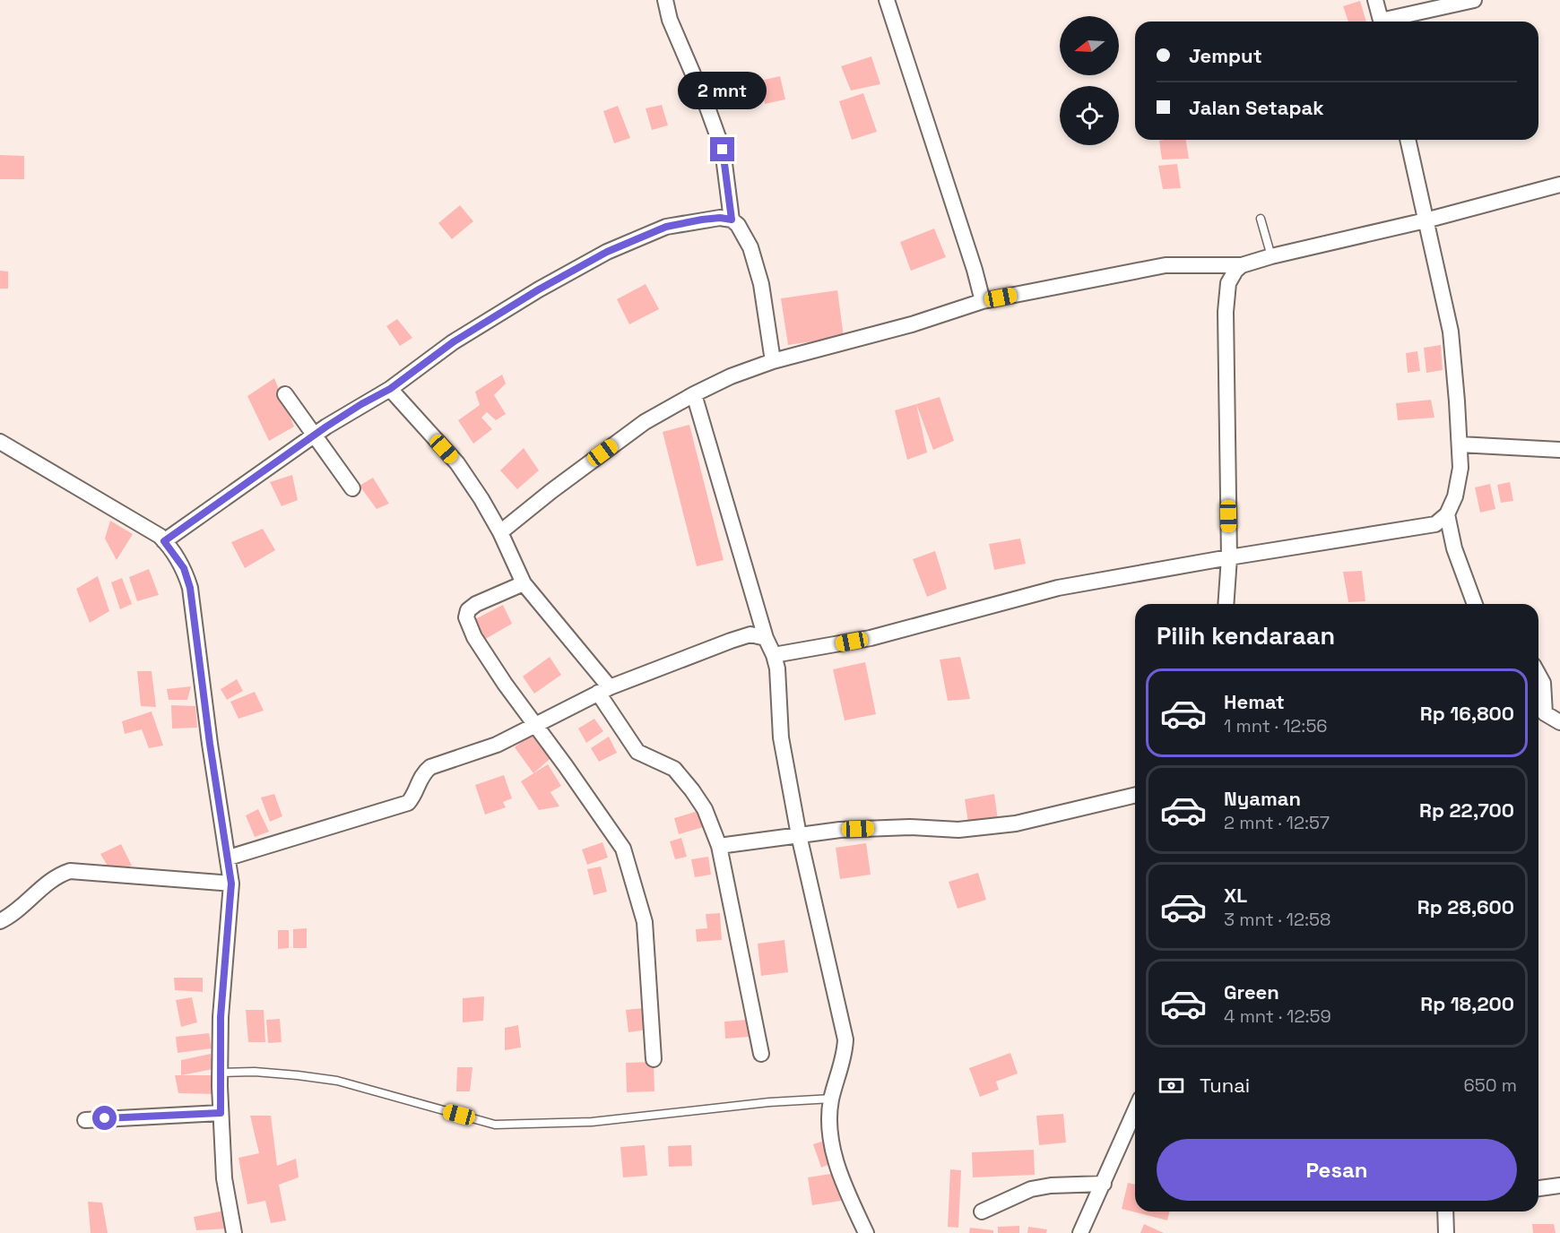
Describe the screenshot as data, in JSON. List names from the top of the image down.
{
  "north": "left",
  "page": {
    "banner": ["Jemput", "Jalan Setapak"],
    "bubble": "2 mnt",
    "heading": "Pilih kendaraan",
    "list": [
      {
        "name": "Hemat",
        "note": "1 mnt · 12:56",
        "value": "Rp 16,800"
      },
      {
        "name": "Nyaman",
        "note": "2 mnt · 12:57",
        "value": "Rp 22,700"
      },
      {
        "name": "XL",
        "note": "3 mnt · 12:58",
        "value": "Rp 28,600"
      },
      {
        "name": "Green",
        "note": "4 mnt · 12:59",
        "value": "Rp 18,200"
      }
    ],
    "pay": ["Tunai", "650 m"],
    "buttons": "Pesan"
  }
}
